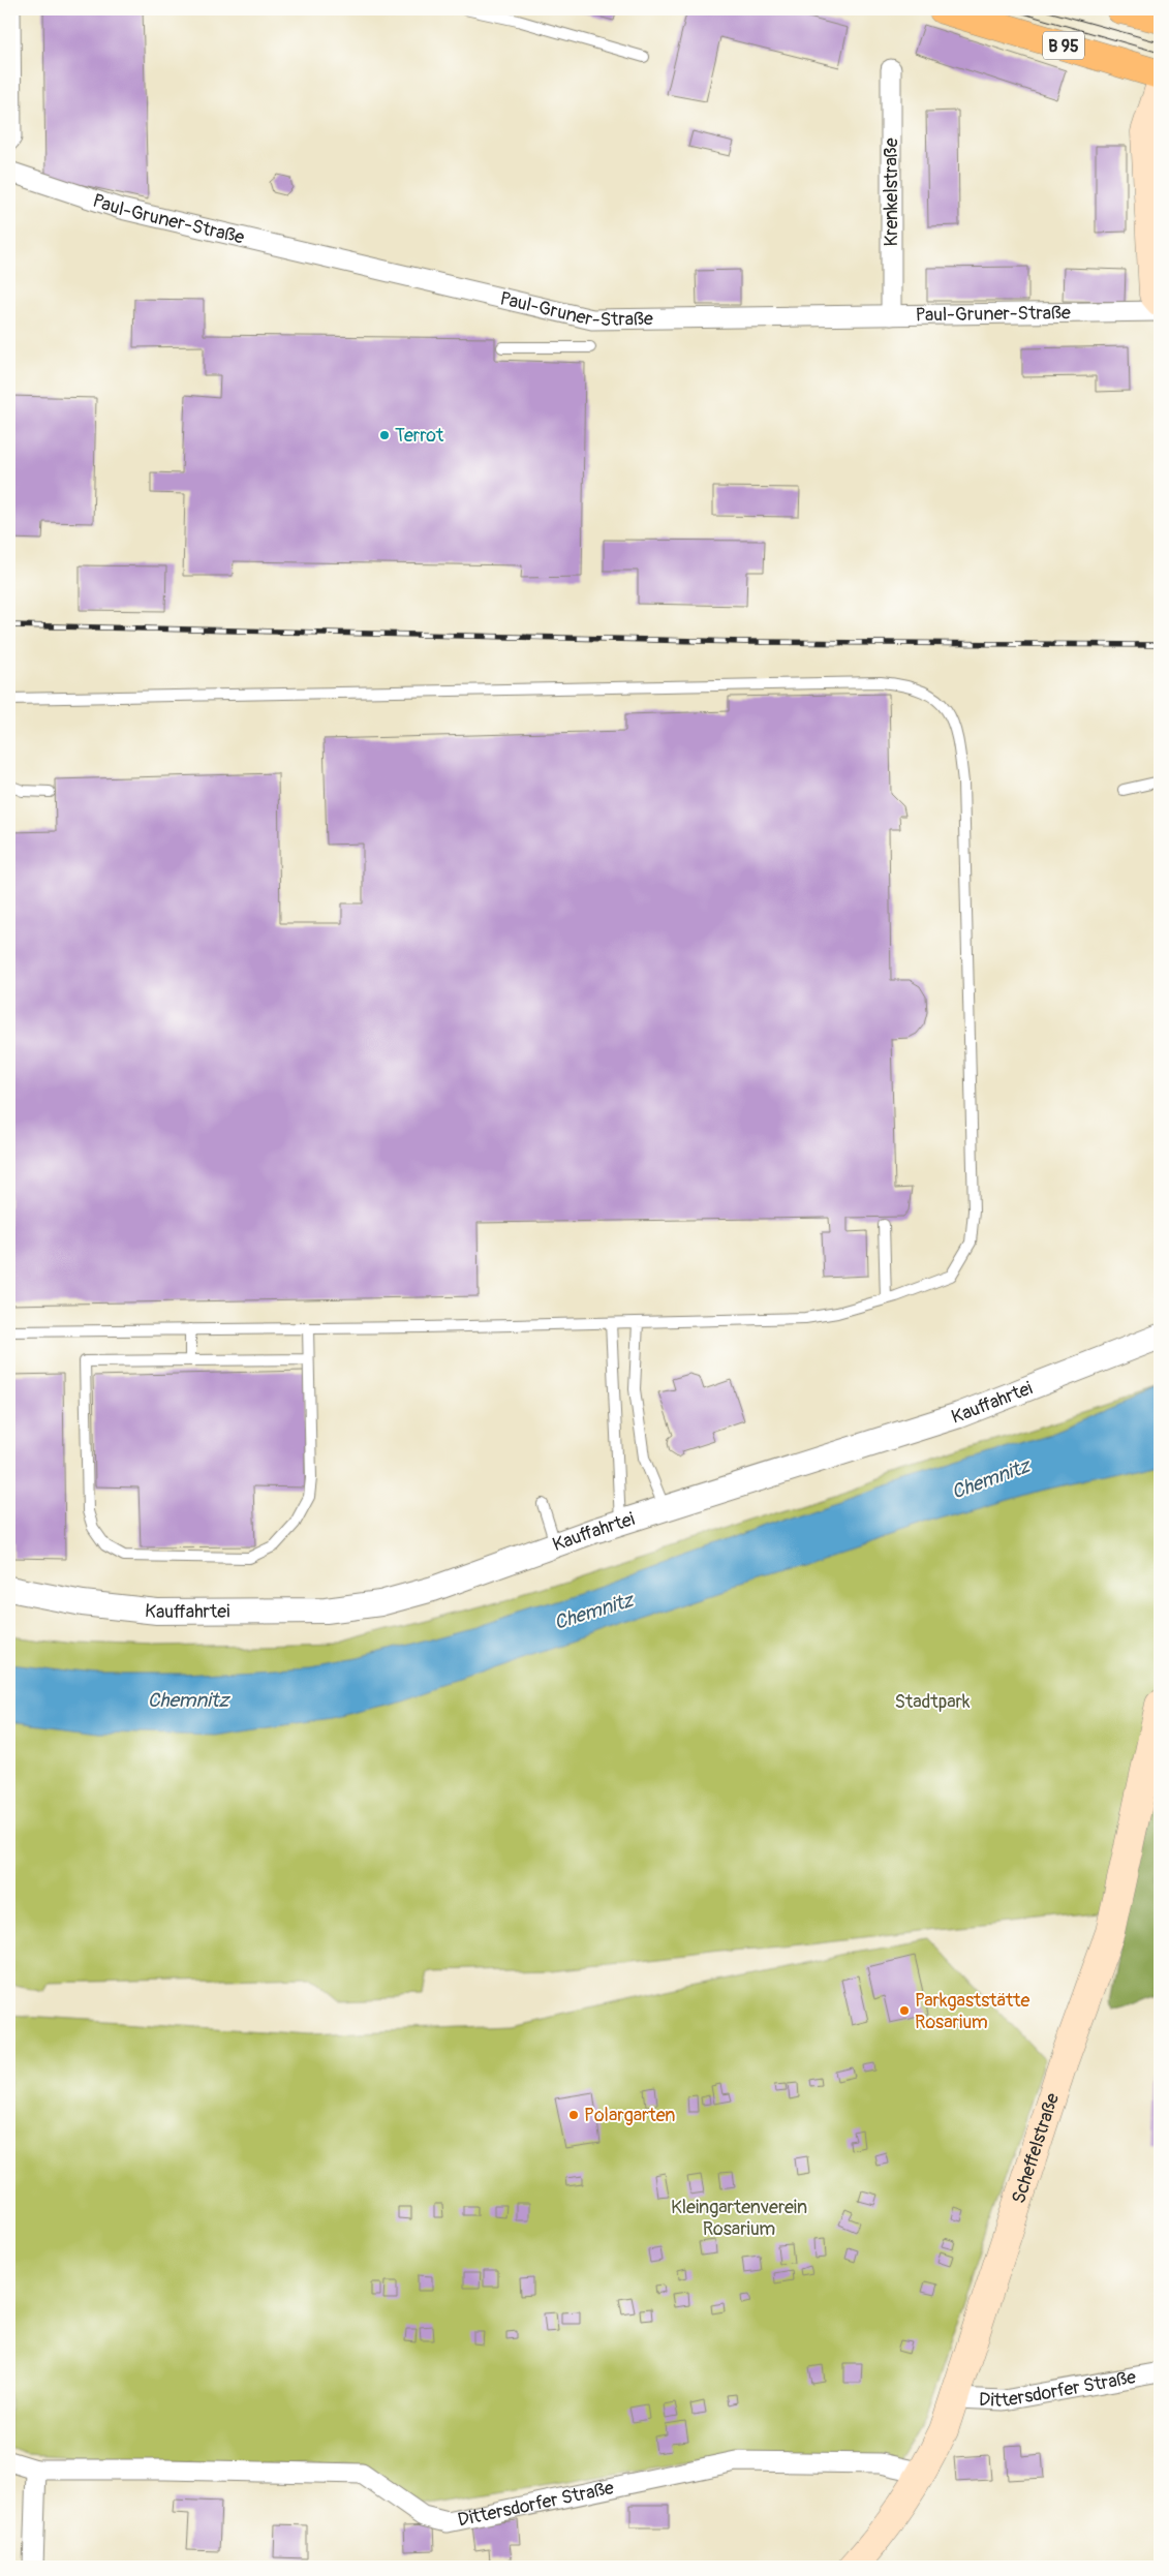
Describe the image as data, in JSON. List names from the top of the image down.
{
  "streets": {
    "main road": ["B 95", "Scheffelstraße"],
    "street": [
      "Krenkelstraße",
      "Paul-Gruner-Straße",
      "Kauffahrtei",
      "Dittersdorfer Straße"
    ]
  },
  "crossings": [
    ["Krenkelstraße", "Paul-Gruner-Straße"],
    ["Scheffelstraße", "Dittersdorfer Straße"]
  ],
  "water": ["Chemnitz"],
  "parks": ["Stadtpark", "Kleingartenverein Rosarium"],
  "places": ["Terrot", "Parkgaststätte Rosarium", "Polargarten"]
}
